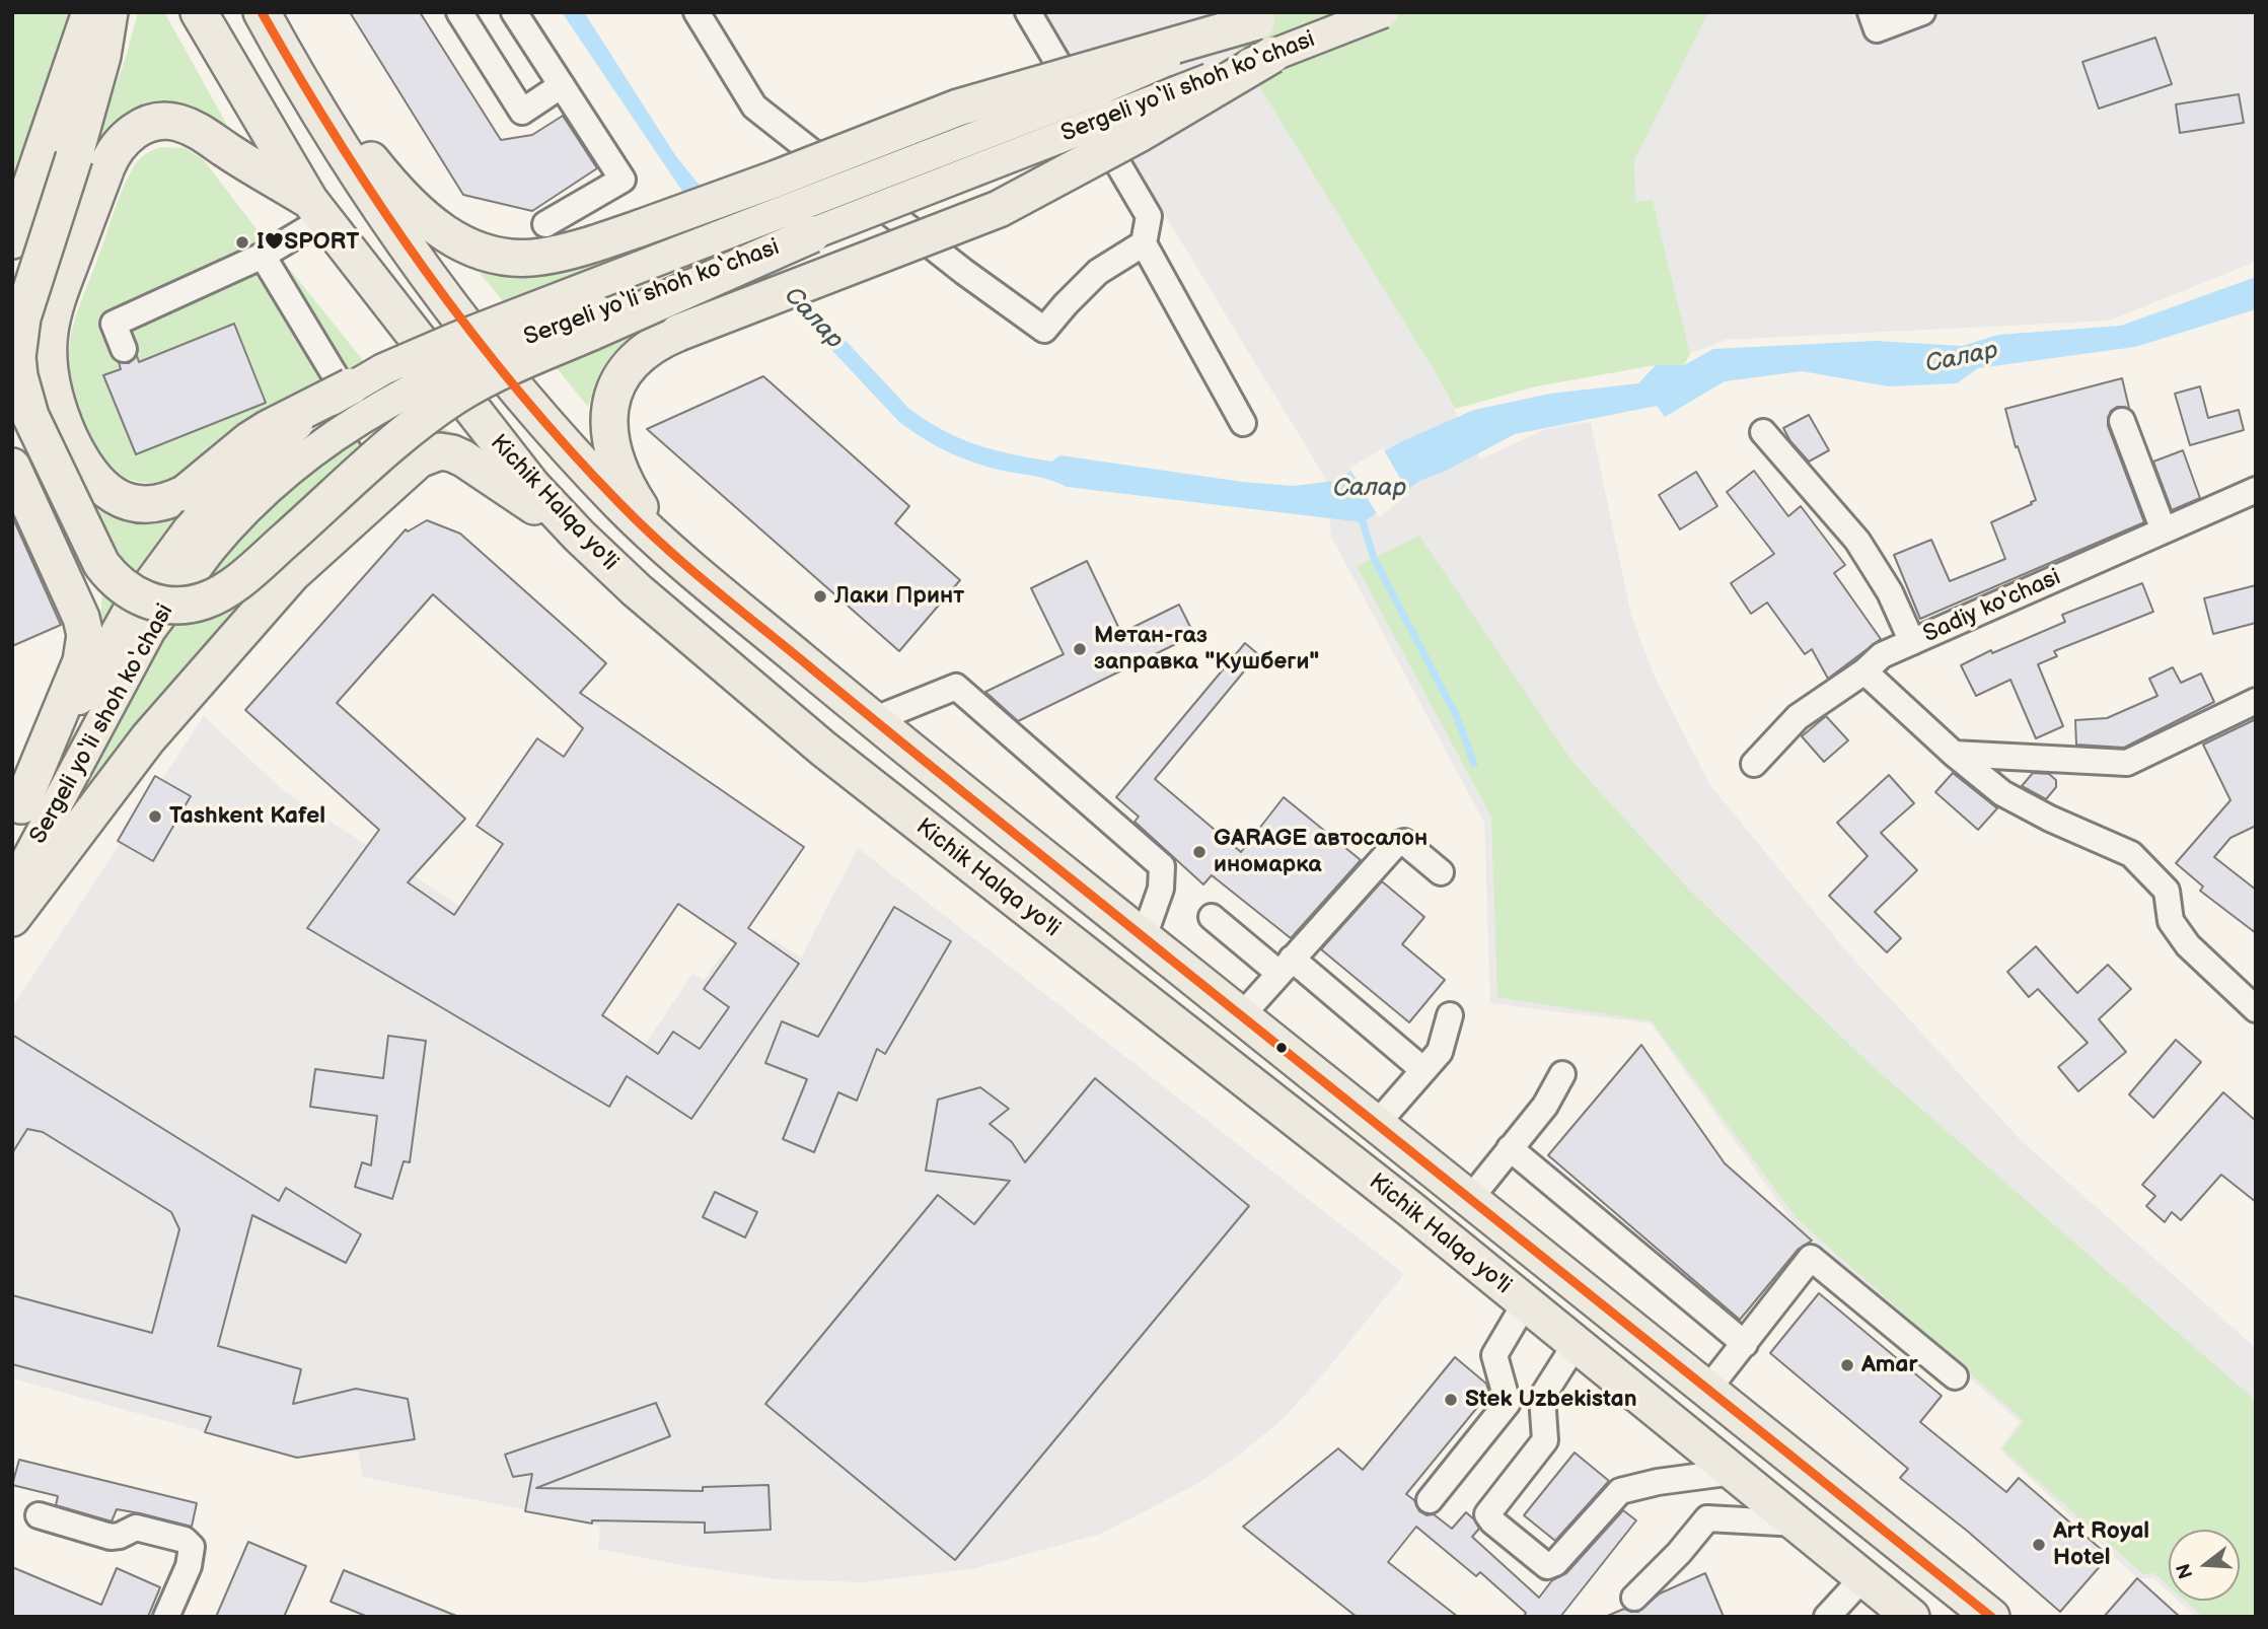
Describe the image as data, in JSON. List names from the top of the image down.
{
  "streets": {
    "highway": ["Kichik Halqa yo'li"],
    "main road": ["Sergeli yo‘li shoh ko‘chasi"],
    "street": ["Sadiy ko'chasi"]
  },
  "water": ["Салар"],
  "places": [
    "I♥SPORT",
    "Лаки Принт",
    "Метан-газ заправка \"Кушбеги\"",
    "Tashkent Kafel",
    "GARAGE автосалон иномарка",
    "Amar",
    "Stek Uzbekistan",
    "Art Royal Hotel"
  ],
  "north": "left"
}
